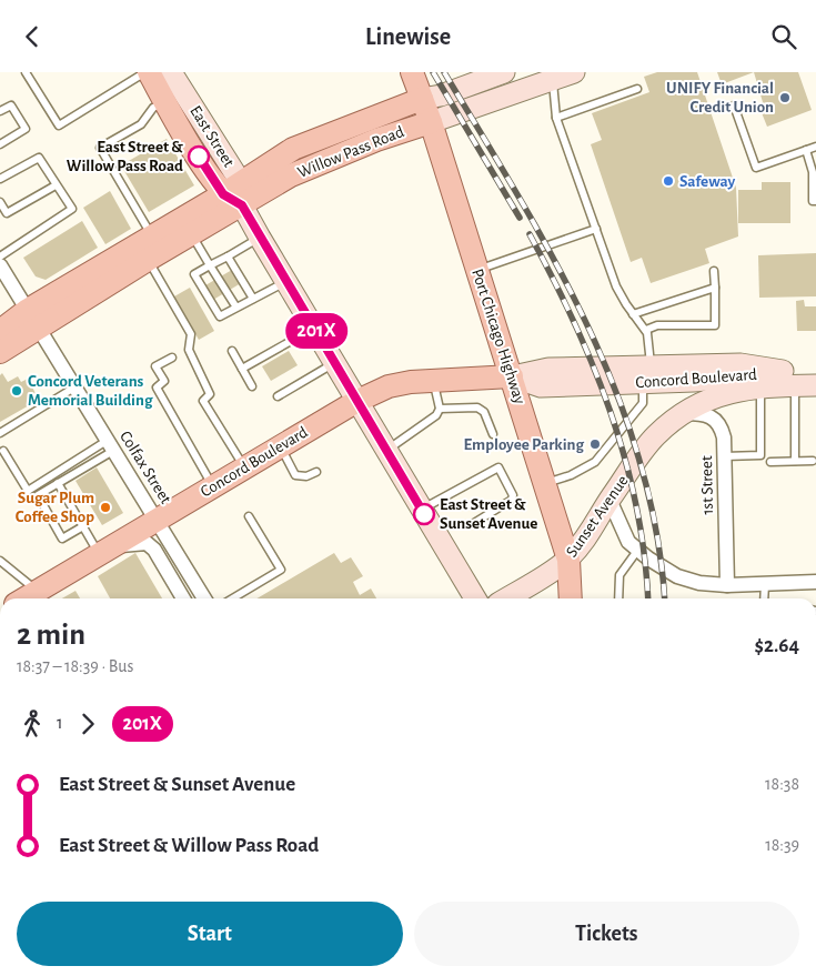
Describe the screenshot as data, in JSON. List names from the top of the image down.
{
  "streets": {
    "main road": [
      "East Street",
      "Willow Pass Road",
      "Port Chicago Highway",
      "Concord Boulevard",
      "Sunset Avenue"
    ],
    "street": ["Colfax Street", "1st Street"]
  },
  "crossings": [
    ["East Street", "Willow Pass Road"],
    ["East Street", "Concord Boulevard"],
    ["Willow Pass Road", "Port Chicago Highway"],
    ["Willow Pass Road", "Colfax Street"],
    ["Port Chicago Highway", "Concord Boulevard"],
    ["Port Chicago Highway", "Sunset Avenue"],
    ["Concord Boulevard", "Colfax Street"],
    ["Concord Boulevard", "1st Street"],
    ["Concord Boulevard", "Sunset Avenue"],
    ["1st Street", "Sunset Avenue"]
  ],
  "places": [
    "UNIFY Financial Credit Union",
    "East Street & Willow Pass Road",
    "Safeway",
    "Concord Veterans Memorial Building",
    "Employee Parking",
    "Sugar Plum Coffee Shop",
    "East Street & Sunset Avenue"
  ],
  "lines": ["bus line 201X"],
  "page": {
    "header": "Linewise",
    "on_map": "201X",
    "heading": ["2 min", "18:37 – 18:39 · Bus", "$2.64"],
    "legs": ["1", "201X"],
    "list": [
      {
        "name": "East Street & Sunset Avenue",
        "value": "18:38"
      },
      {
        "name": "East Street & Willow Pass Road",
        "value": "18:39"
      }
    ],
    "buttons": ["Start", "Tickets"]
  }
}
